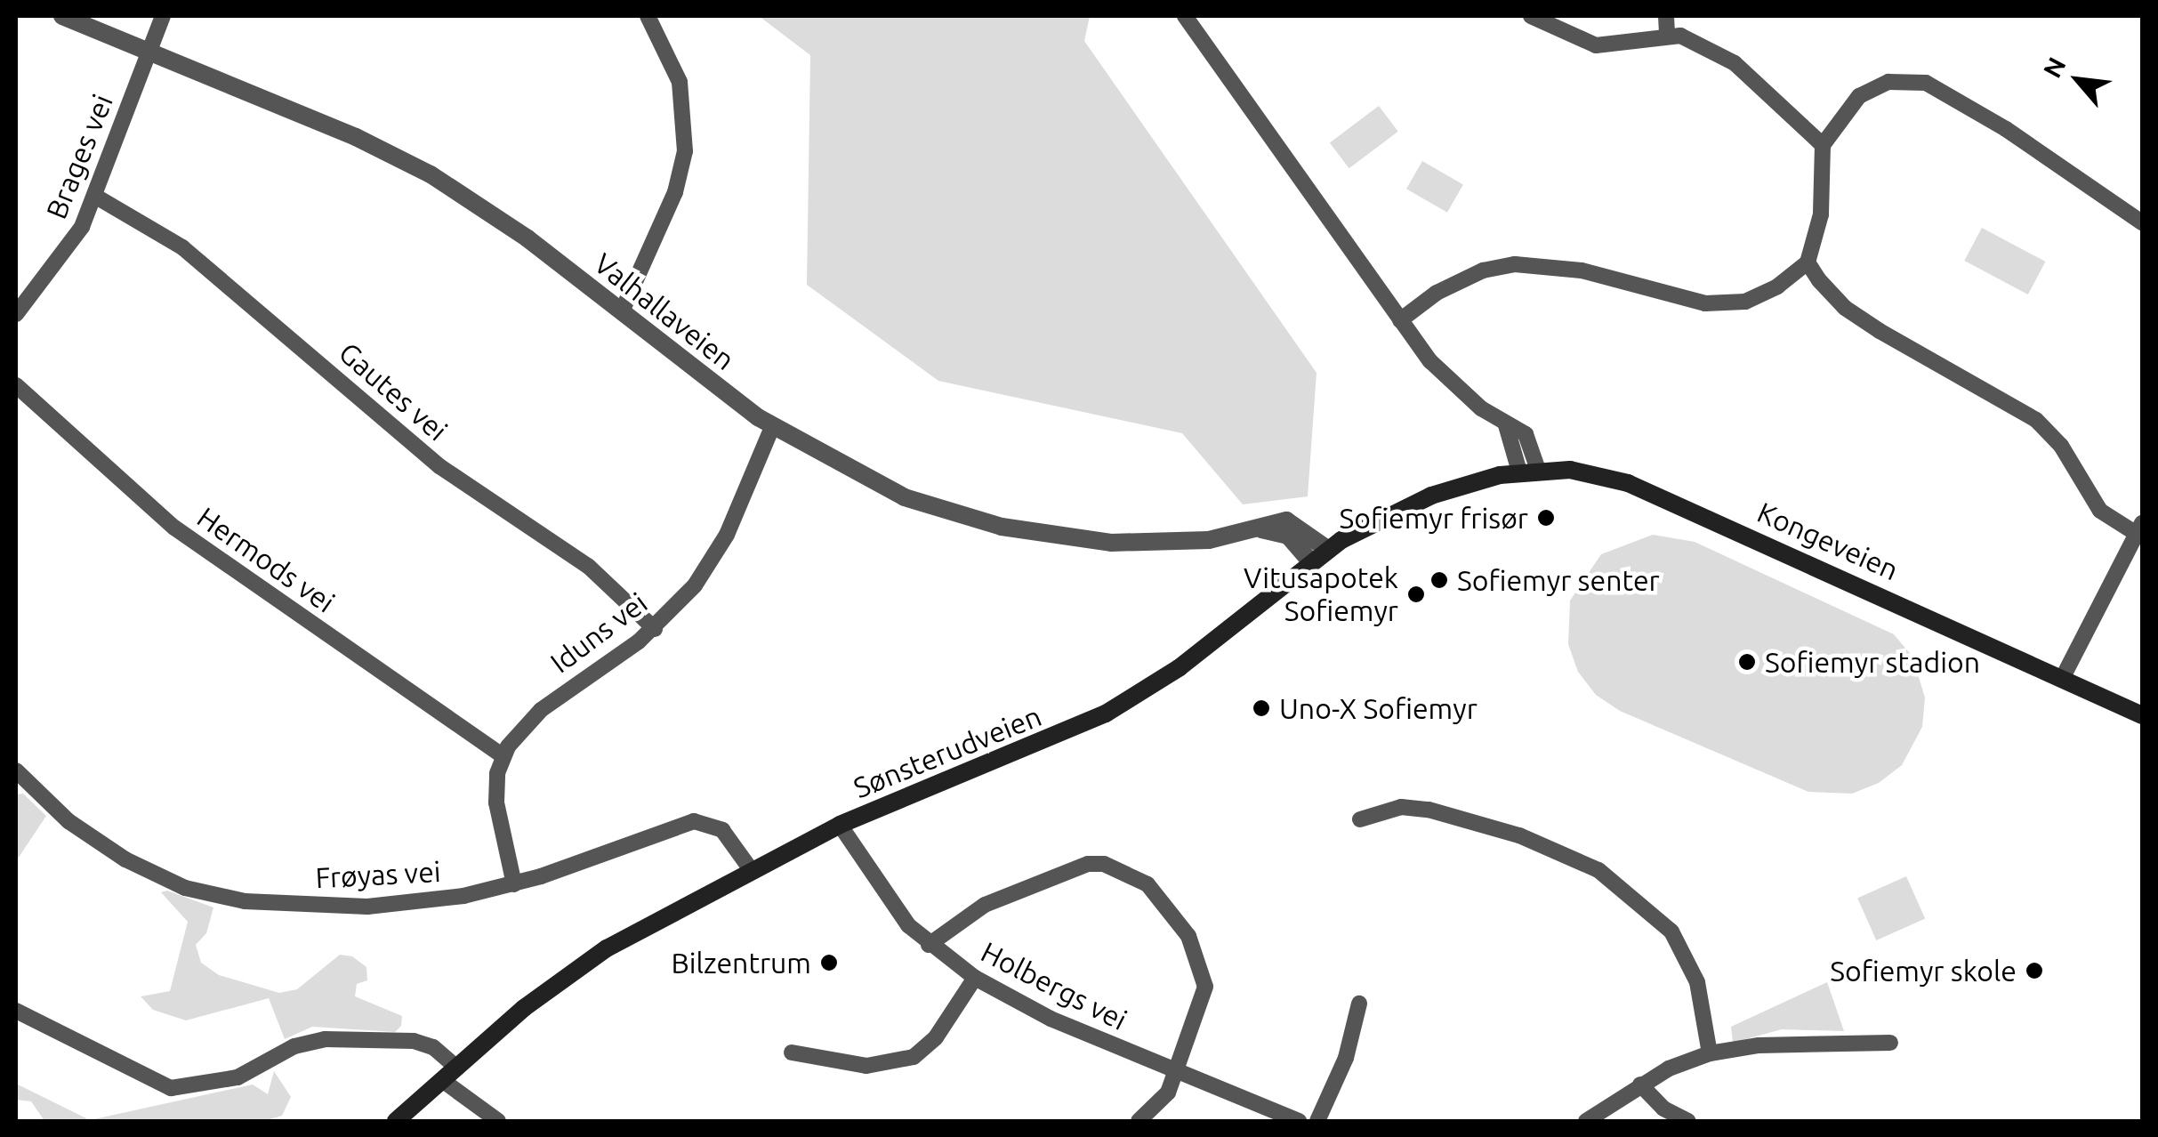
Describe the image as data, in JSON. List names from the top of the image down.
{
  "streets": {
    "main road": ["Kongeveien", "Sønsterudveien"],
    "street": [
      "Brages vei",
      "Valhallaveien",
      "Gautes vei",
      "Hermods vei",
      "Iduns vei",
      "Frøyas vei",
      "Holbergs vei"
    ]
  },
  "crossings": [
    ["Brages vei", "Valhallaveien"],
    ["Brages vei", "Gautes vei"],
    ["Valhallaveien", "Iduns vei"],
    ["Valhallaveien", "Sønsterudveien"],
    ["Gautes vei", "Iduns vei"],
    ["Kongeveien", "Sønsterudveien"],
    ["Hermods vei", "Iduns vei"],
    ["Sønsterudveien", "Frøyas vei"],
    ["Sønsterudveien", "Holbergs vei"]
  ],
  "places": [
    "Sofiemyr frisør",
    "Sofiemyr senter",
    "Vitusapotek Sofiemyr",
    "Sofiemyr stadion",
    "Uno-X Sofiemyr",
    "Bilzentrum",
    "Sofiemyr skole"
  ],
  "north": "top left"
}
